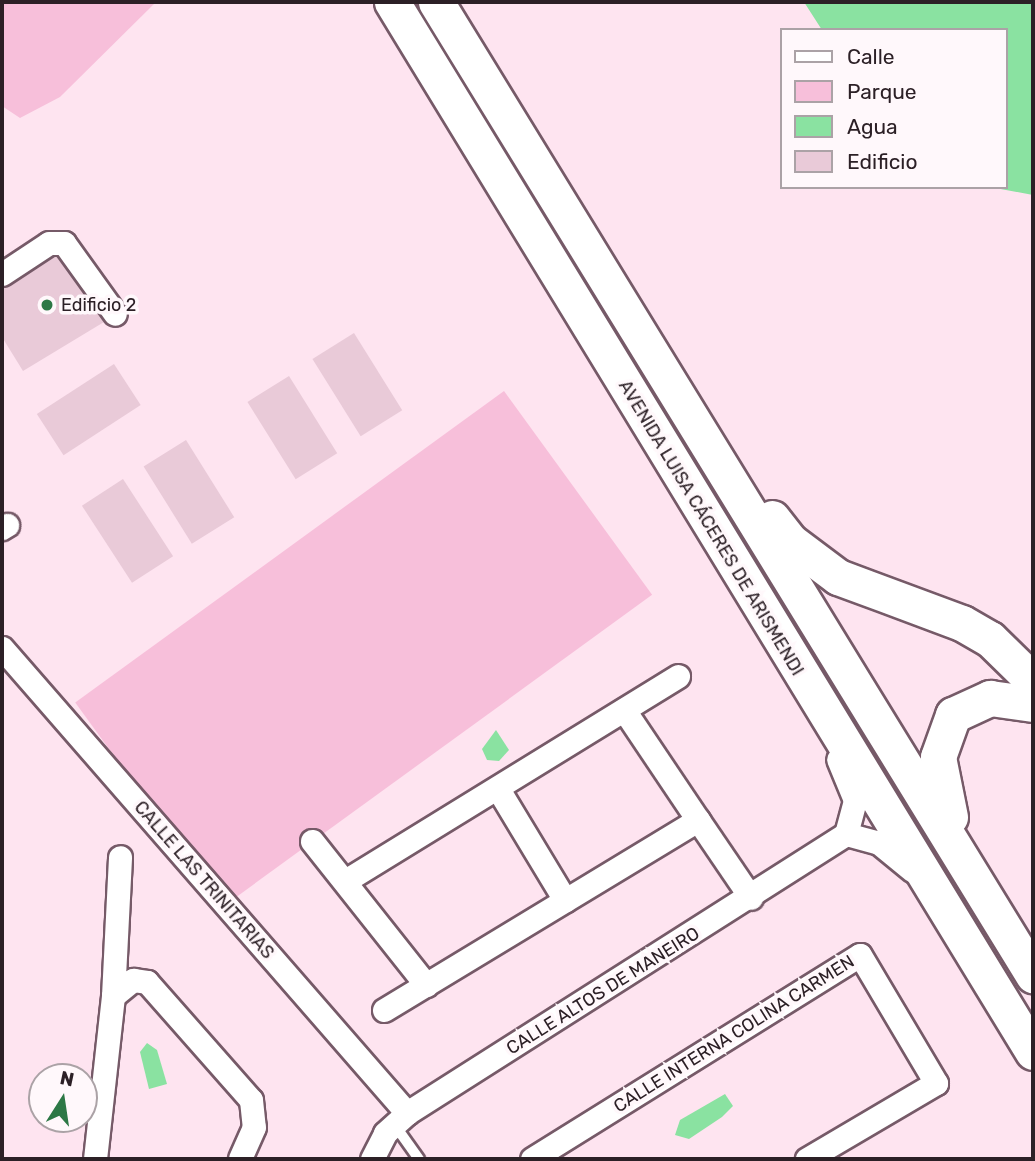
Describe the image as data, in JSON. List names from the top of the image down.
{
  "streets": {
    "main road": ["AVENIDA LUISA CÁCERES DE ARISMENDI"],
    "street": ["CALLE LAS TRINITARIAS", "CALLE ALTOS DE MANEIRO", "CALLE INTERNA COLINA CARMEN"]
  },
  "crossings": [
    ["CALLE LAS TRINITARIAS", "CALLE ALTOS DE MANEIRO"]
  ],
  "places": ["Edificio 2"],
  "legend": [
    "Calle",
    "Parque",
    "Agua",
    "Edificio"
  ],
  "north": "top"
}
